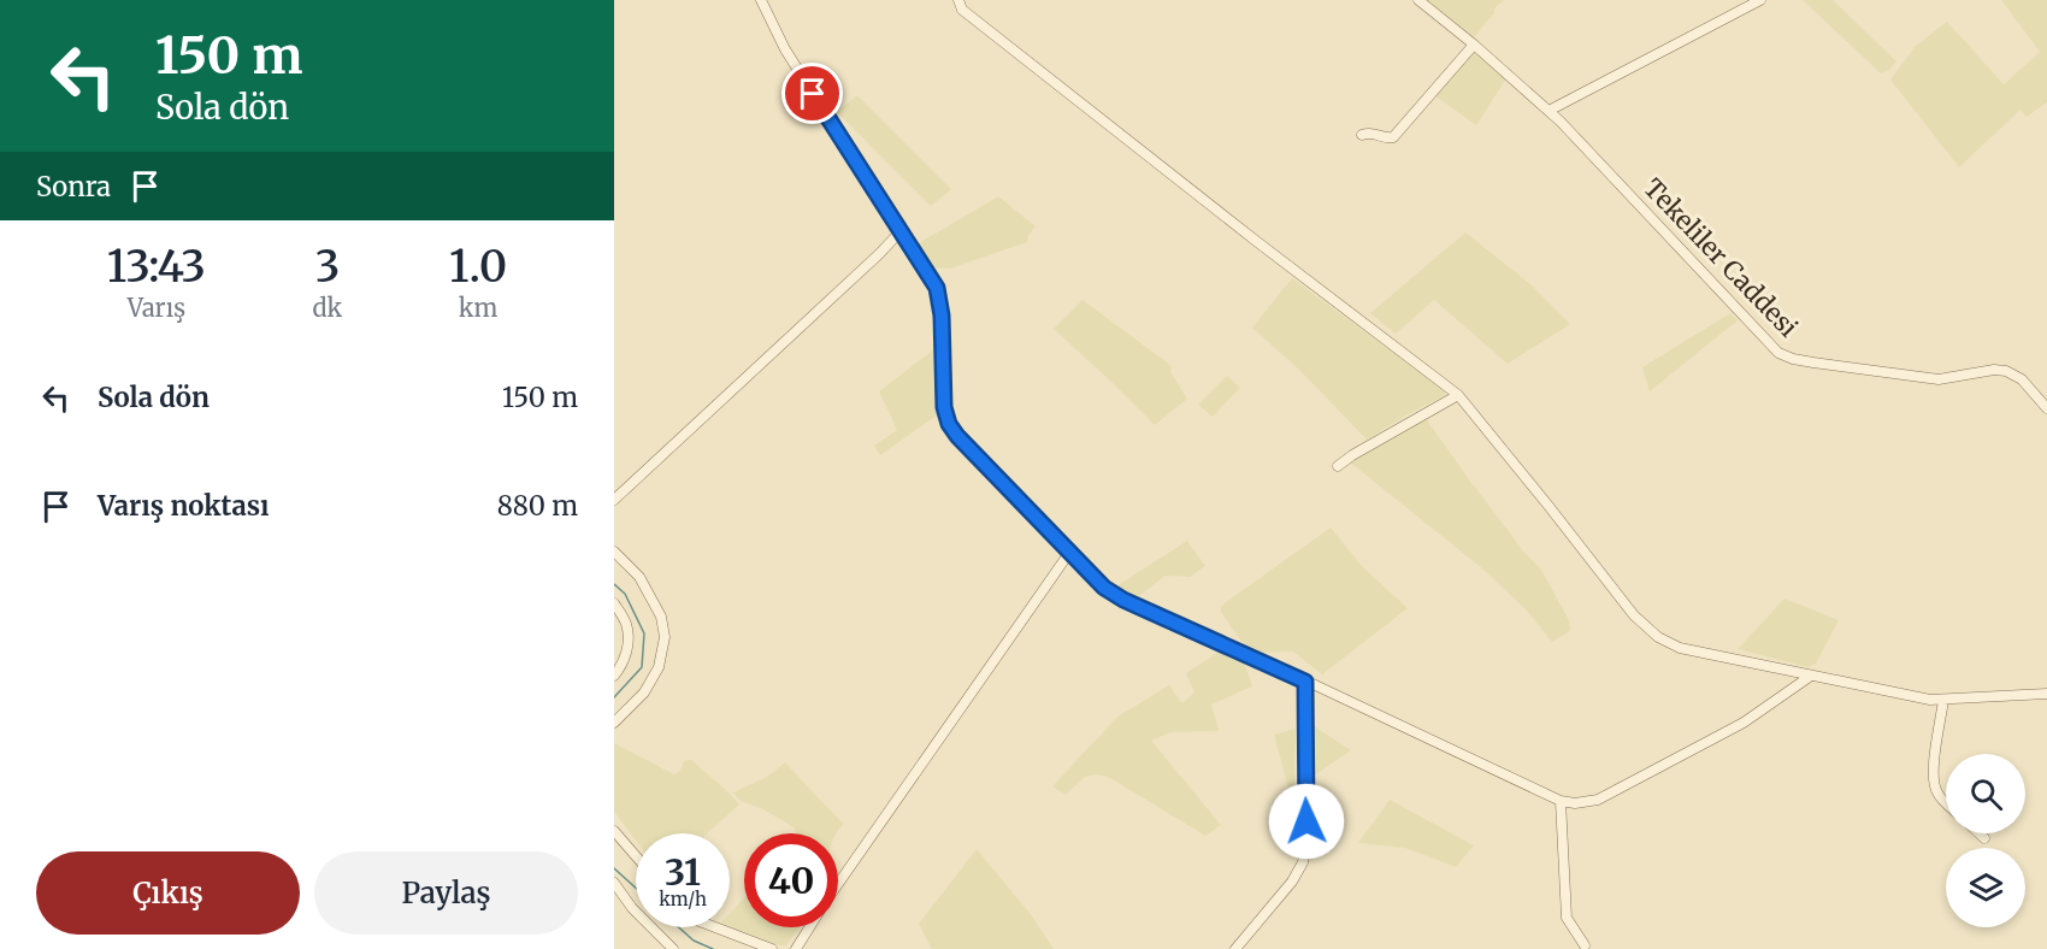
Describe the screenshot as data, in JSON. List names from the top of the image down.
{
  "streets": {
    "street": ["Tekeliler Caddesi"]
  },
  "page": {
    "turn": ["150 m", "Sola dön"],
    "then": "Sonra",
    "eta": [
      "13:43",
      "Varış",
      "3",
      "dk",
      "1.0",
      "km"
    ],
    "list": [
      {
        "name": "Sola dön",
        "value": "150 m"
      },
      {
        "name": "Varış noktası",
        "value": "880 m"
      }
    ],
    "speed": "31 km/h",
    "limit": "40",
    "buttons": ["Çıkış", "Paylaş"]
  }
}
